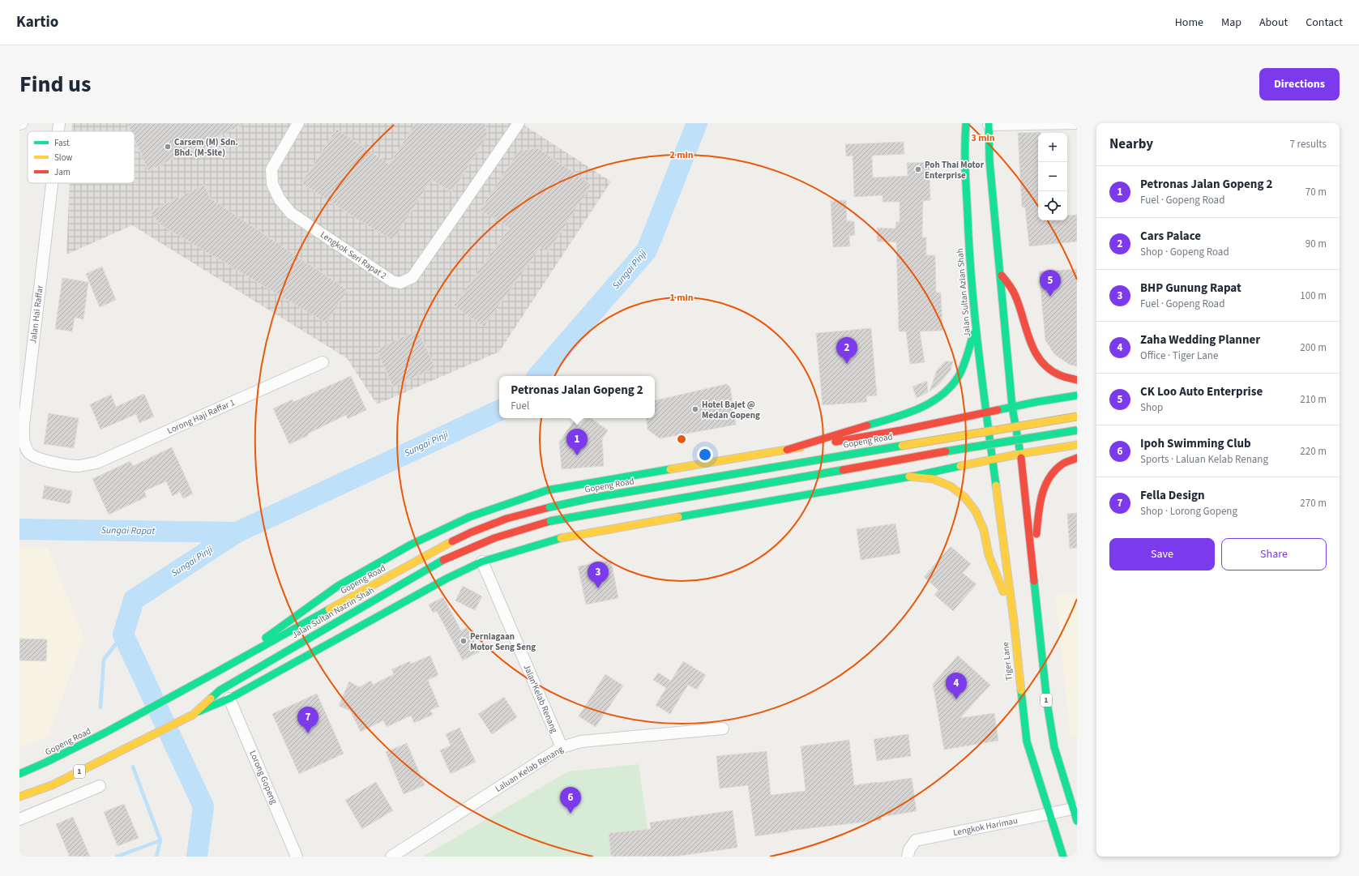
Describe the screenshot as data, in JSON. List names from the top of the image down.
{
  "streets": {
    "main road": [
      "Jalan Sultan Azlan Shah",
      "Gopeng Road",
      "Jalan Sultan Nazrin Shah",
      "Tiger Lane",
      "1"
    ],
    "street": [
      "Lengkok Seri Rapat 2",
      "Jalan Hai Raffar",
      "Lorong Haji Raffar 1",
      "Jalan Kelab Renang",
      "Laluan Kelab Renang",
      "Lorong Gopeng",
      "Lengkok Harimau"
    ]
  },
  "crossings": [
    ["Jalan Sultan Azlan Shah", "Tiger Lane"],
    ["Jalan Sultan Azlan Shah", "1"],
    ["Jalan Hai Raffar", "Lorong Haji Raffar 1"],
    ["Gopeng Road", "1"],
    ["Jalan Sultan Nazrin Shah", "1"],
    ["Tiger Lane", "1"],
    ["Tiger Lane", "Lengkok Harimau"],
    ["Jalan Kelab Renang", "1"],
    ["Jalan Kelab Renang", "Laluan Kelab Renang"],
    ["1", "Lorong Gopeng"],
    ["1", "Lengkok Harimau"]
  ],
  "water": ["Sungai Pinji", "Sungai Rapat"],
  "places": [
    "Carsem (M) Sdn. Bhd. (M-Site)",
    "Poh Thai Motor Enterprise",
    "Hotel Bajet @ Medan Gopeng",
    "Perniagaan Motor Seng Seng"
  ],
  "legend": ["Fast", "Slow", "Jam"],
  "page": {
    "header": "Kartio",
    "nav": [
      "Home",
      "Map",
      "About",
      "Contact"
    ],
    "title": "Find us",
    "buttons": [
      "Directions",
      ["Save", "Share"]
    ],
    "heading": ["Nearby", "7 results"],
    "map_buttons": ["+", "−"],
    "list": [
      {
        "mark": "1",
        "name": "Petronas Jalan Gopeng 2",
        "note": "Fuel · Gopeng Road",
        "value": "70 m"
      },
      {
        "mark": "2",
        "name": "Cars Palace",
        "note": "Shop · Gopeng Road",
        "value": "90 m"
      },
      {
        "mark": "3",
        "name": "BHP Gunung Rapat",
        "note": "Fuel · Gopeng Road",
        "value": "100 m"
      },
      {
        "mark": "4",
        "name": "Zaha Wedding Planner",
        "note": "Office · Tiger Lane",
        "value": "200 m"
      },
      {
        "mark": "5",
        "name": "CK Loo Auto Enterprise",
        "note": "Shop",
        "value": "210 m"
      },
      {
        "mark": "6",
        "name": "Ipoh Swimming Club",
        "note": "Sports · Laluan Kelab Renang",
        "value": "220 m"
      },
      {
        "mark": "7",
        "name": "Fella Design",
        "note": "Shop · Lorong Gopeng",
        "value": "270 m"
      }
    ],
    "pins": [
      "5",
      "2",
      "1",
      "3",
      "4",
      "7",
      "6"
    ],
    "popup": ["Petronas Jalan Gopeng 2", "Fuel"]
  },
  "rings": ["3 min", "2 min", "1 min"]
}
